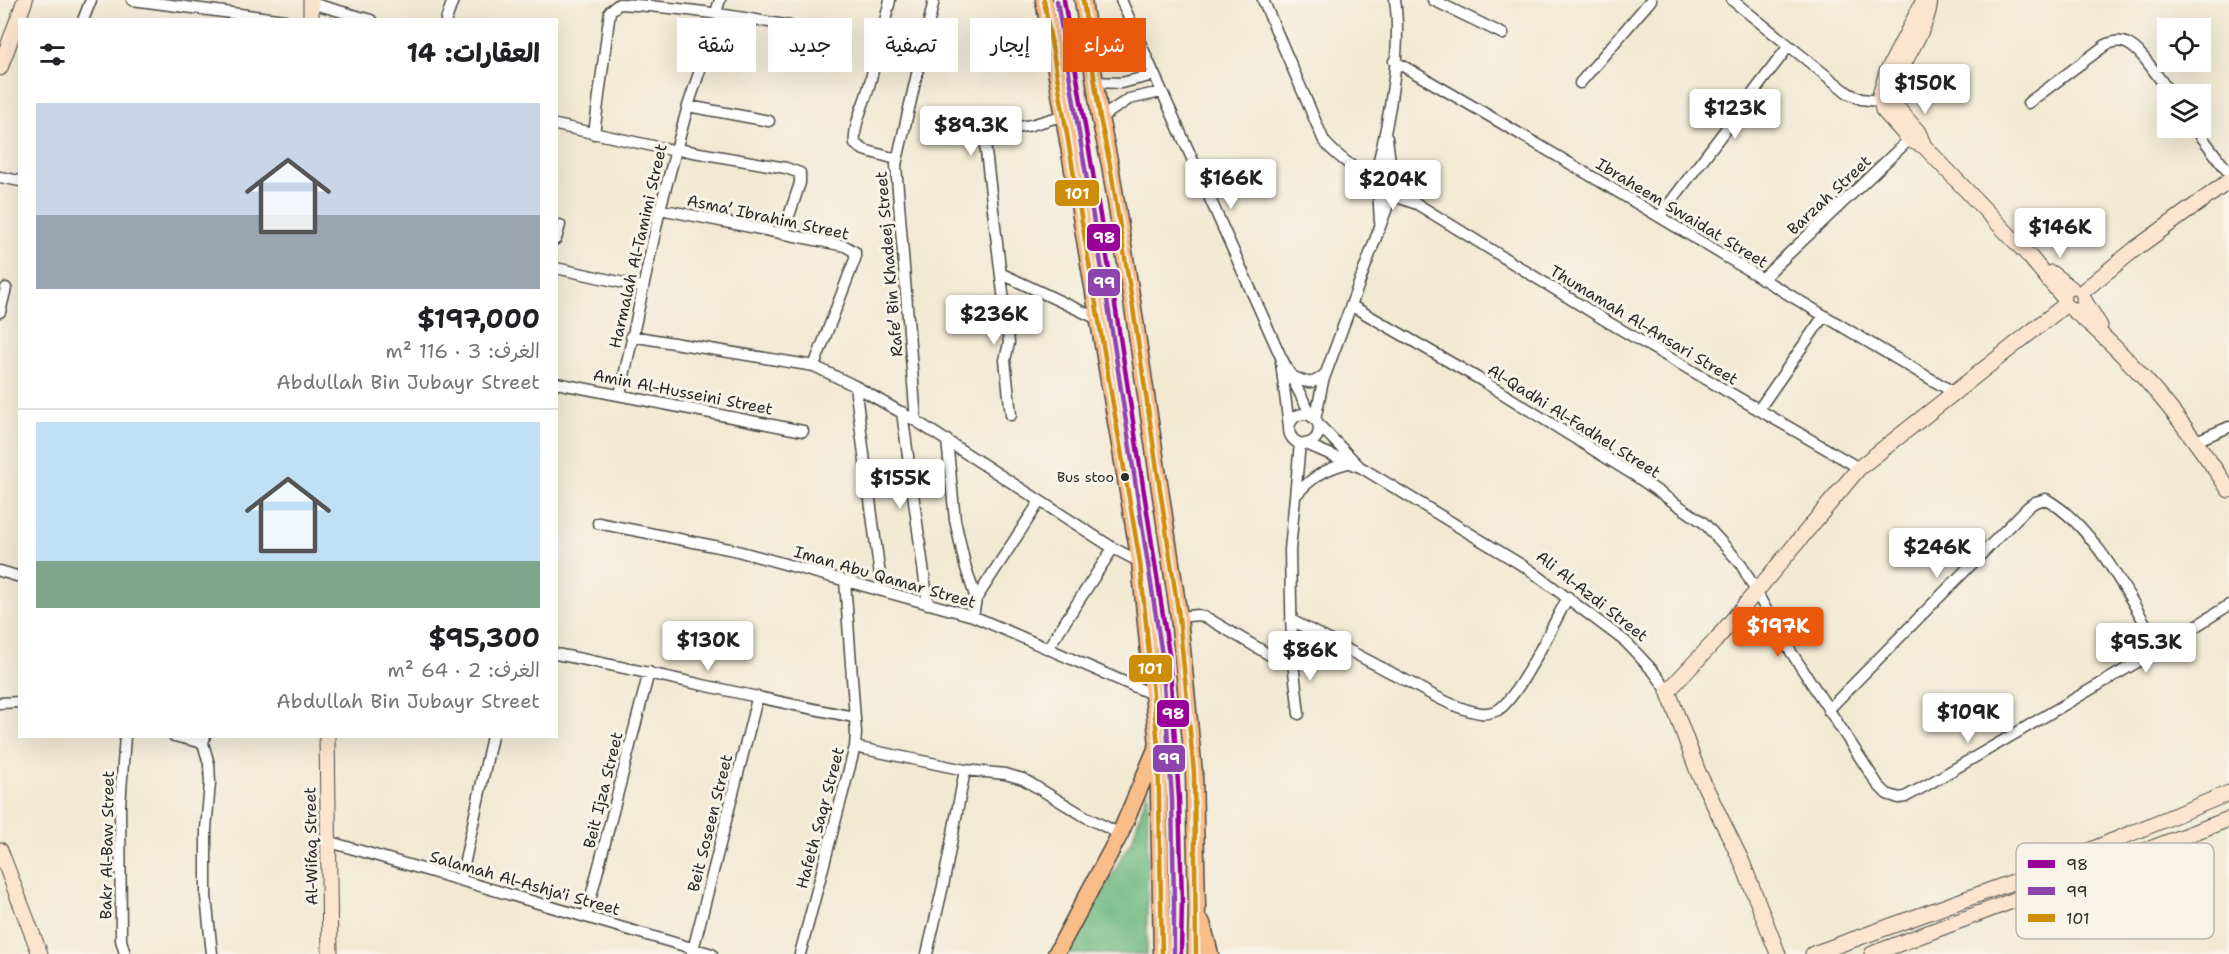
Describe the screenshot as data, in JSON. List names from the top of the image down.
{
  "streets": {
    "street": [
      "Barzah Street",
      "Ibraheem Swaidat Street",
      "Asma’ Ibrahim Street",
      "Harmalah Al-Tamimi Street",
      "Rafe’ Bin Khadeej Street",
      "Thumamah Al-Ansari Street",
      "Amin Al-Husseini Street",
      "Al-Qadhi Al-Fadhel Street",
      "Iman Abu Qamar Street",
      "Ali Al-Azdi Street",
      "Beit Ijza Street",
      "Hafeth Saqr Street",
      "Beit Soseen Street",
      "Bakr Al-Baw Street",
      "Al-Wifaq Street",
      "Salamah Al-Ashja'i Street"
    ]
  },
  "crossings": [
    ["Barzah Street", "Ibraheem Swaidat Street"],
    ["Asma’ Ibrahim Street", "Harmalah Al-Tamimi Street"],
    ["Harmalah Al-Tamimi Street", "Amin Al-Husseini Street"],
    ["Iman Abu Qamar Street", "Hafeth Saqr Street"],
    ["Beit Ijza Street", "Salamah Al-Ashja'i Street"],
    ["Beit Soseen Street", "Salamah Al-Ashja'i Street"],
    ["Al-Wifaq Street", "Salamah Al-Ashja'i Street"]
  ],
  "places": ["Bus stoo"],
  "lines": ["transit line 98", "transit line 101", "transit line 99"],
  "legend": ["98", "99", "101"],
  "page": {
    "chip": [
      "شراء",
      "إيجار",
      "تصفية",
      "جديد",
      "شقة"
    ],
    "heading": "العقارات: 14",
    "price": [
      "$150K",
      "$123K",
      "$89.3K",
      "$166K",
      "$204K",
      "$146K",
      "$236K",
      "$155K",
      "$246K",
      "$197K",
      "$130K",
      "$95.3K",
      "$86K",
      "$109K"
    ],
    "list": [
      {
        "name": "$197,000",
        "note": "الغرف: 3 · 116 m² · Abdullah Bin Jubayr Street"
      },
      {
        "name": "$95,300",
        "note": "الغرف: 2 · 64 m² · Abdullah Bin Jubayr Street"
      }
    ]
  }
}
